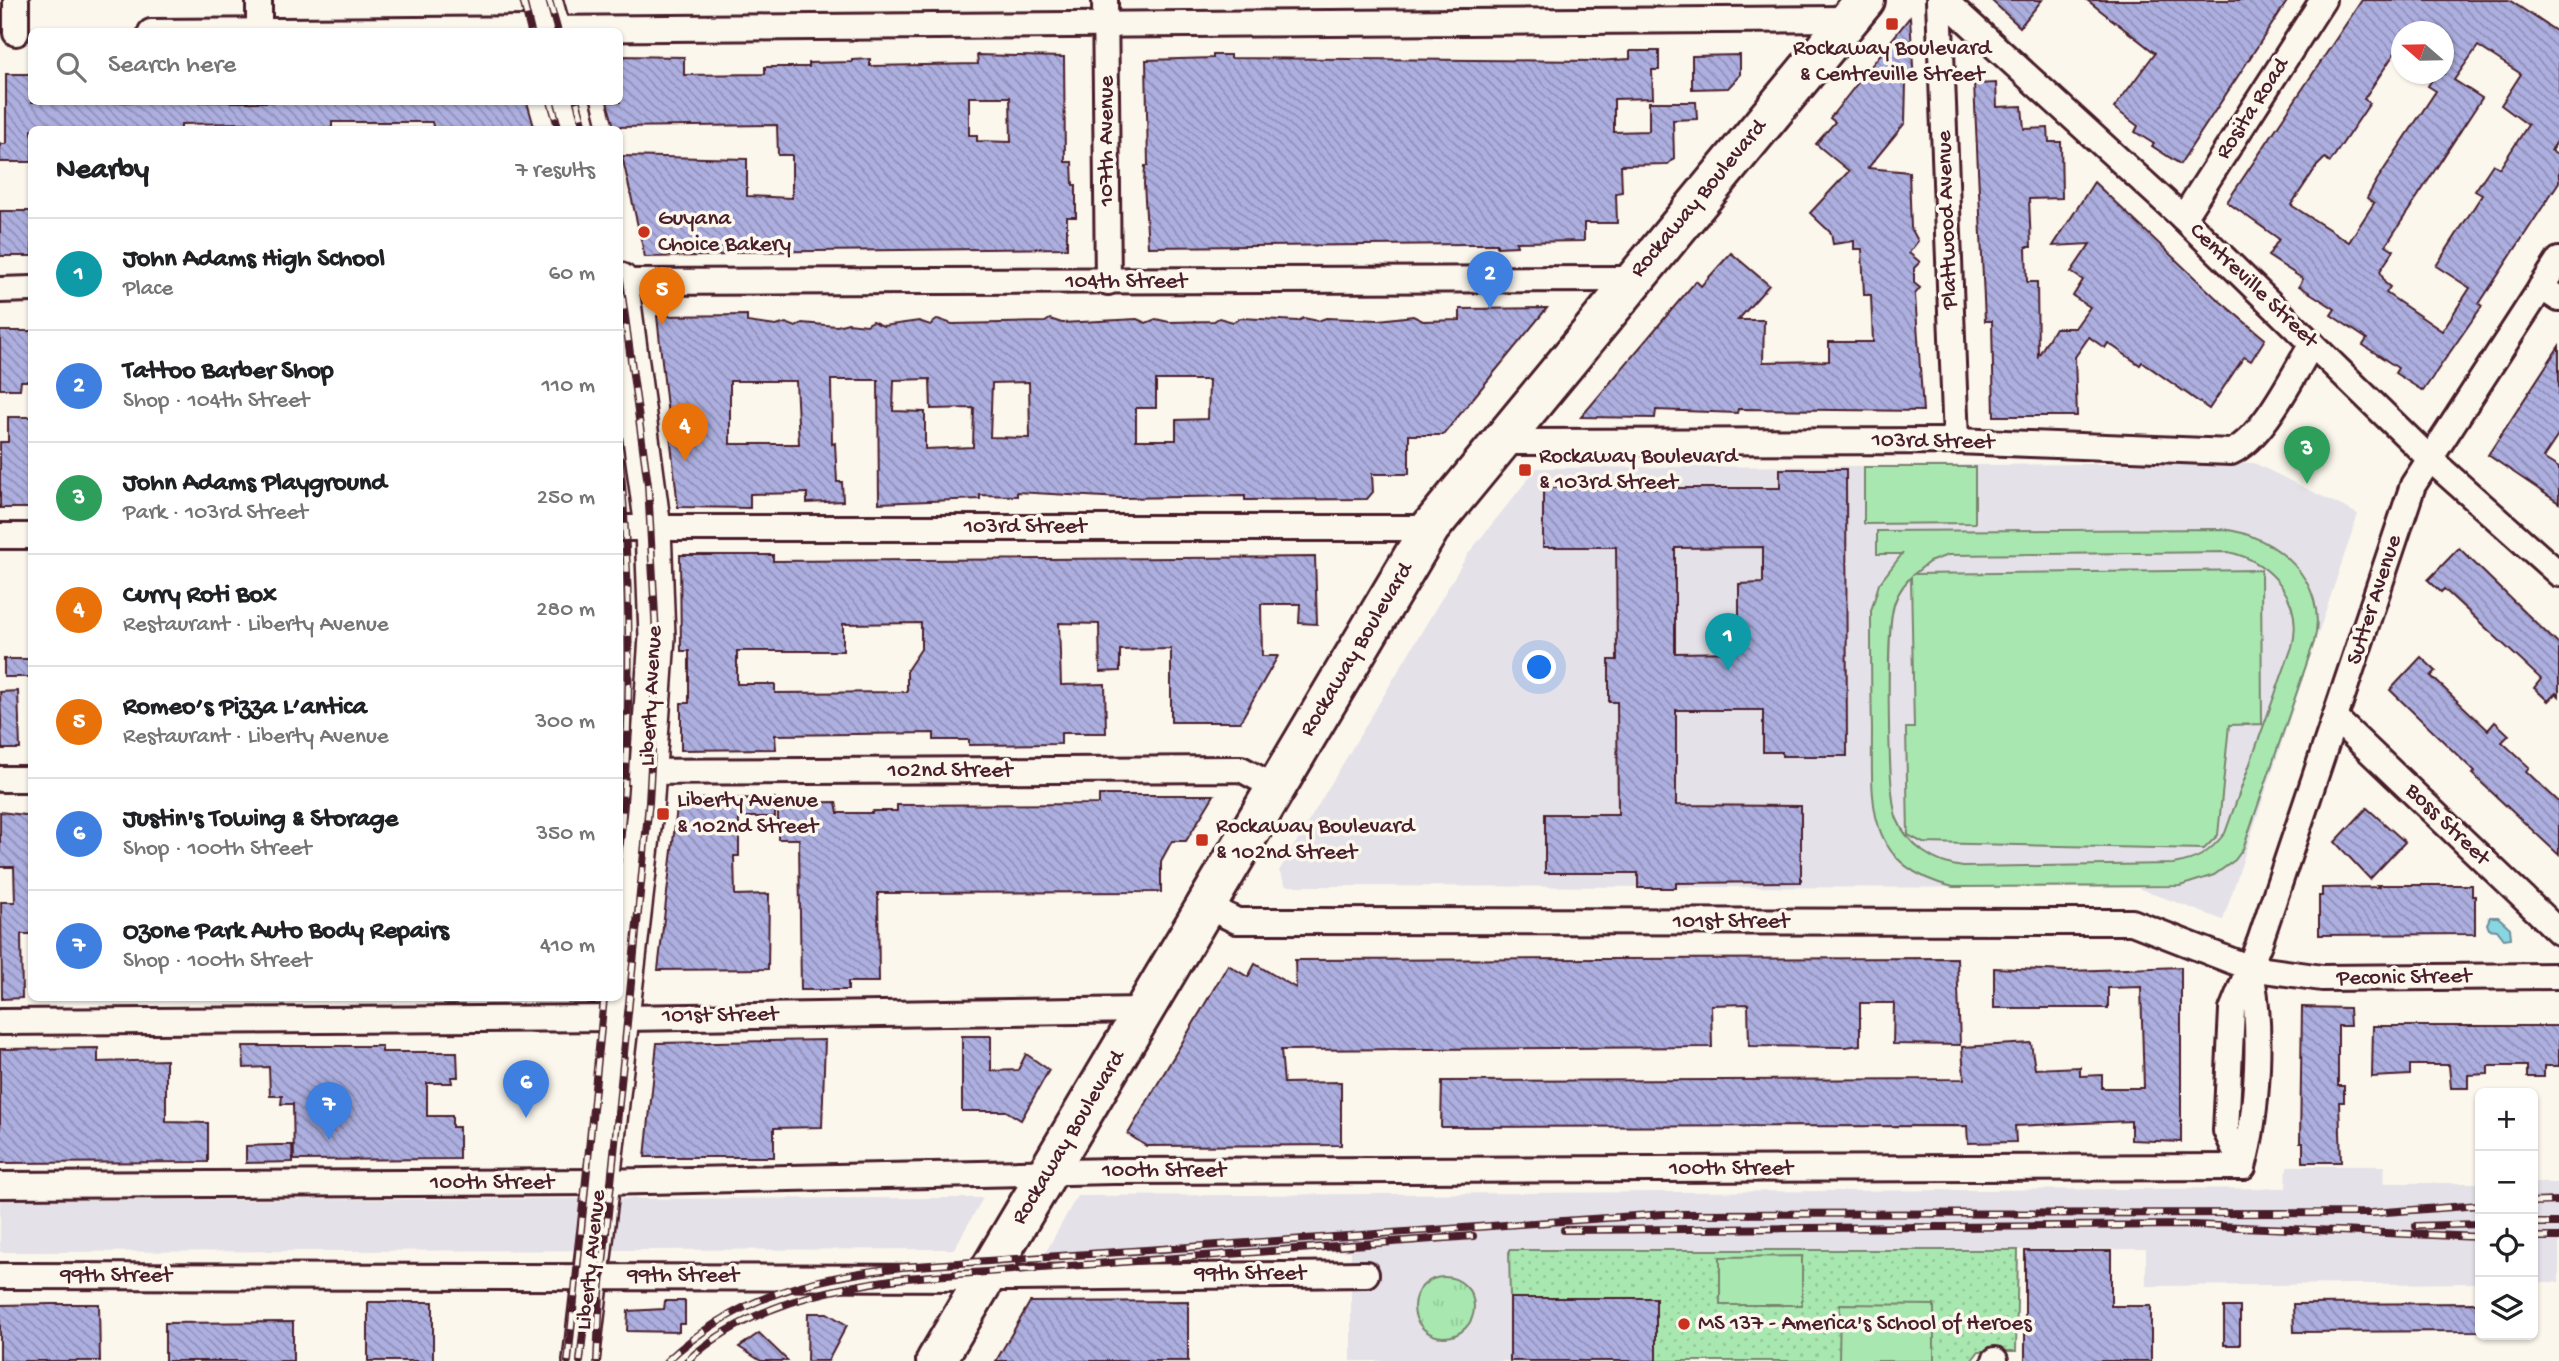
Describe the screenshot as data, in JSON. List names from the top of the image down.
{
  "streets": {
    "main road": ["Rockaway Boulevard"],
    "street": [
      "Rosita Road",
      "107th Avenue",
      "Plattwood Avenue",
      "104th Street",
      "Centreville Street",
      "103rd Street",
      "Sutter Avenue",
      "Liberty Avenue",
      "102nd Street",
      "Boss Street",
      "101st Street",
      "Peconic Street",
      "100th Street",
      "99th Street"
    ]
  },
  "crossings": [
    ["Rosita Road", "Centreville Street"],
    ["107th Avenue", "104th Street"],
    ["Rockaway Boulevard", "104th Street"],
    ["Rockaway Boulevard", "103rd Street"],
    ["Rockaway Boulevard", "102nd Street"],
    ["Rockaway Boulevard", "101st Street"],
    ["Rockaway Boulevard", "100th Street"],
    ["Rockaway Boulevard", "99th Street"],
    ["Plattwood Avenue", "Centreville Street"],
    ["Plattwood Avenue", "103rd Street"],
    ["Centreville Street", "103rd Street"],
    ["Centreville Street", "Sutter Avenue"],
    ["103rd Street", "Liberty Avenue"],
    ["Sutter Avenue", "Boss Street"],
    ["Sutter Avenue", "101st Street"],
    ["Sutter Avenue", "Peconic Street"],
    ["Sutter Avenue", "100th Street"],
    ["Liberty Avenue", "102nd Street"],
    ["Liberty Avenue", "101st Street"],
    ["Liberty Avenue", "100th Street"],
    ["Liberty Avenue", "99th Street"],
    ["101st Street", "Peconic Street"]
  ],
  "places": {
    "transit": [
      "Rockaway Boulevard & Centreville Street",
      "Rockaway Boulevard & 103rd Street",
      "Liberty Avenue & 102nd Street",
      "Rockaway Boulevard & 102nd Street"
    ],
    "other": ["Guyana Choice Bakery", "MS 137 - America's School of Heroes"]
  },
  "north": "left",
  "page": {
    "search": "Search here",
    "heading": ["Nearby", "7 results"],
    "list": [
      {
        "mark": "1",
        "name": "John Adams High School",
        "note": "Place",
        "value": "60 m"
      },
      {
        "mark": "2",
        "name": "Tattoo Barber Shop",
        "note": "Shop · 104th Street",
        "value": "110 m"
      },
      {
        "mark": "3",
        "name": "John Adams Playground",
        "note": "Park · 103rd Street",
        "value": "250 m"
      },
      {
        "mark": "4",
        "name": "Curry Roti Box",
        "note": "Restaurant · Liberty Avenue",
        "value": "280 m"
      },
      {
        "mark": "5",
        "name": "Romeo’s Pizza L’antica",
        "note": "Restaurant · Liberty Avenue",
        "value": "300 m"
      },
      {
        "mark": "6",
        "name": "Justin's Towing & Storage",
        "note": "Shop · 100th Street",
        "value": "350 m"
      },
      {
        "mark": "7",
        "name": "Ozone Park Auto Body Repairs",
        "note": "Shop · 100th Street",
        "value": "410 m"
      }
    ],
    "pins": [
      "2",
      "5",
      "4",
      "3",
      "1",
      "6",
      "7"
    ],
    "map_buttons": ["+", "−"]
  }
}
